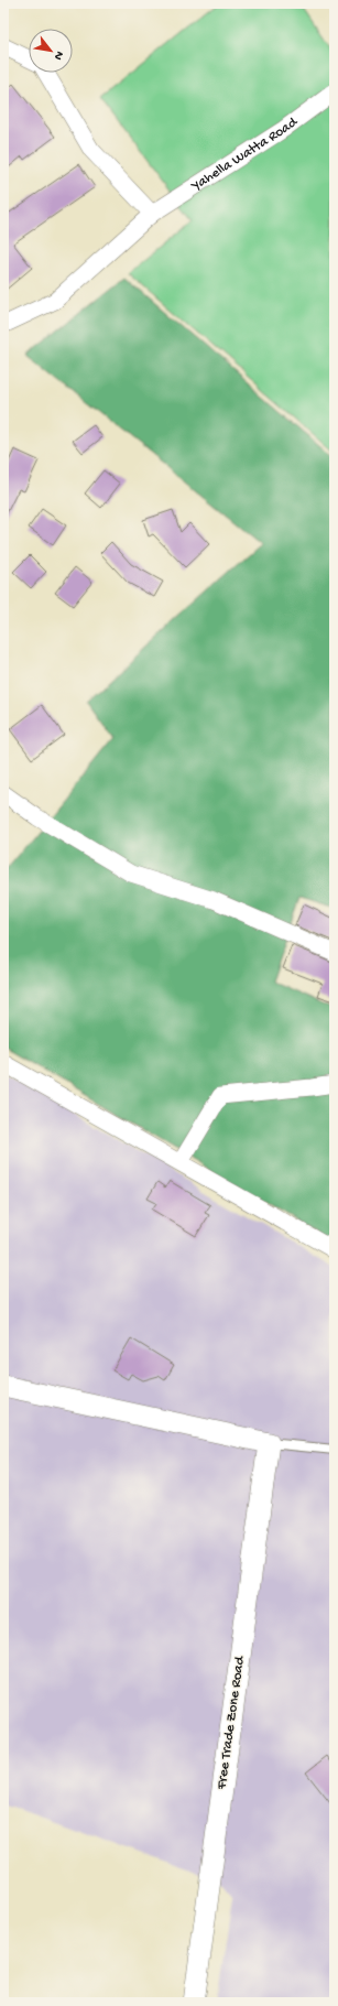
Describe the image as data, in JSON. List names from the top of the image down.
{
  "streets": {
    "street": ["Yahella Watta Road", "Free Trade Zone Road"]
  },
  "north": "bottom right"
}
